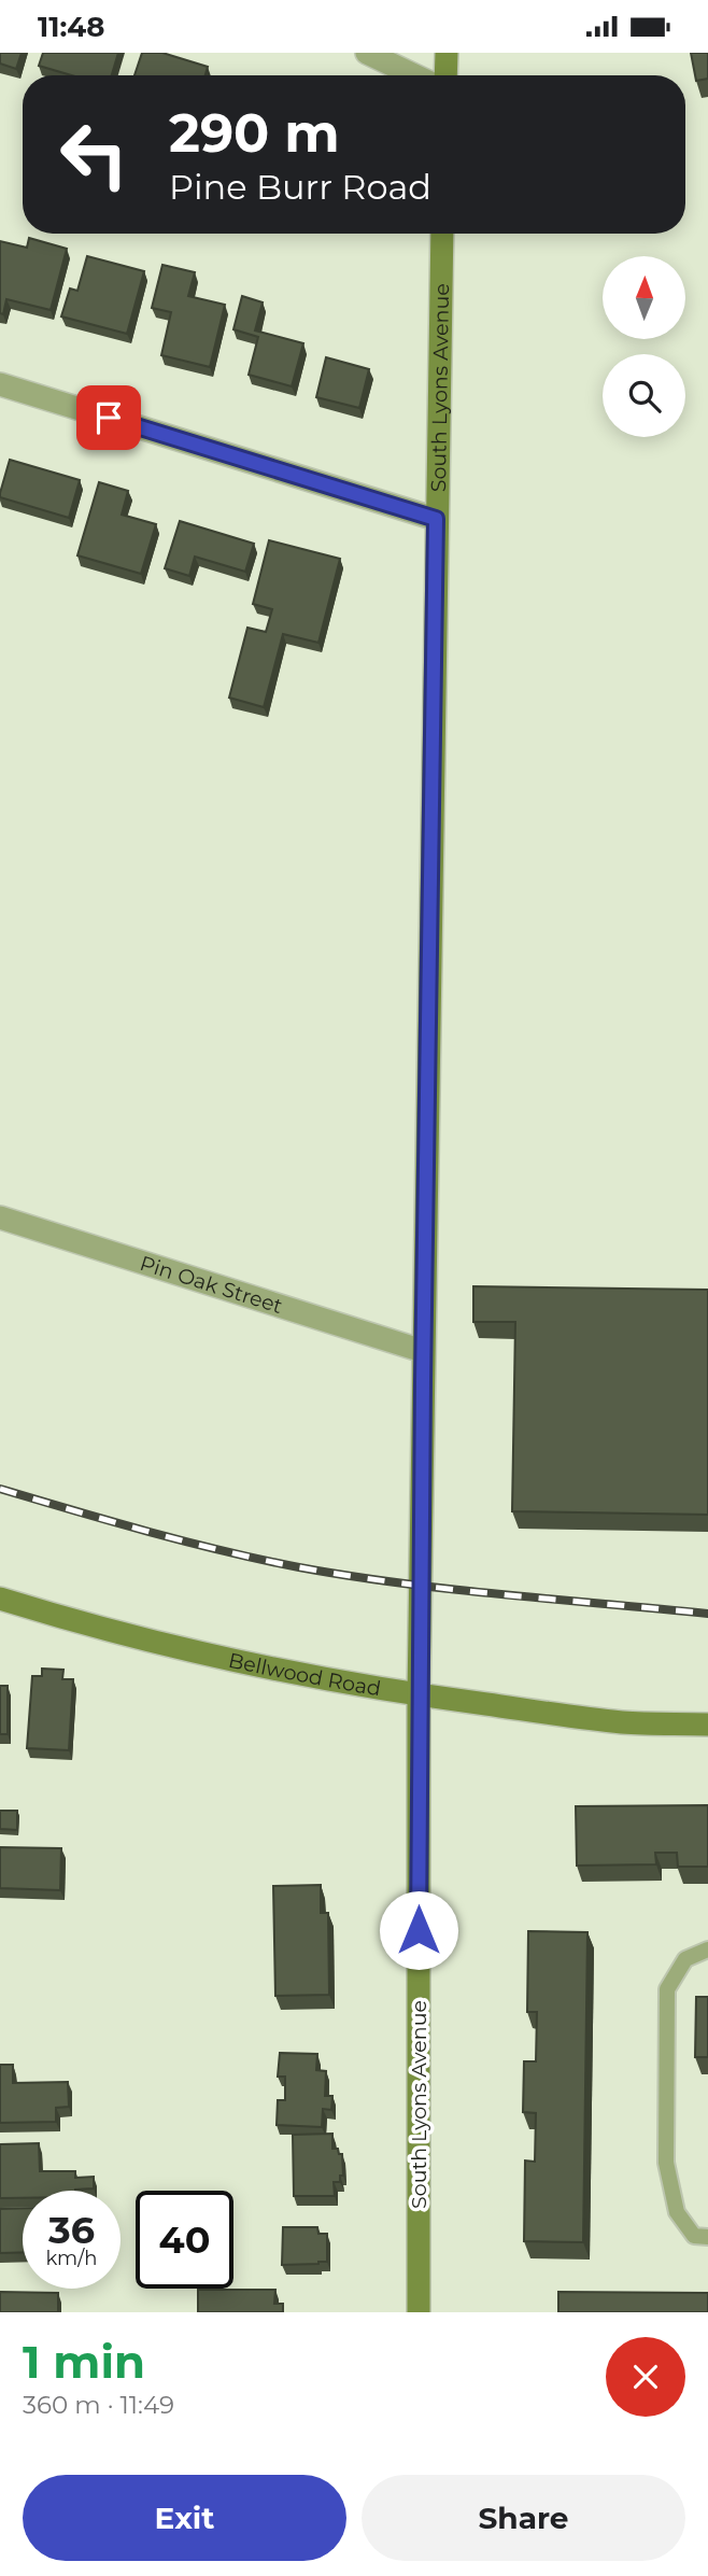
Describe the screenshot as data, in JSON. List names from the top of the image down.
{
  "streets": {
    "street": ["South Lyons Avenue", "Pin Oak Street", "Bellwood Road"]
  },
  "crossings": [
    ["South Lyons Avenue", "Pin Oak Street"],
    ["South Lyons Avenue", "Bellwood Road"]
  ],
  "north": "top",
  "page": {
    "status": "11:48",
    "turn": ["290 m", "Pine Burr Road"],
    "speed": "36 km/h",
    "limit": "40",
    "heading": ["1 min", "360 m · 11:49"],
    "buttons": ["Exit", "Share"]
  }
}
